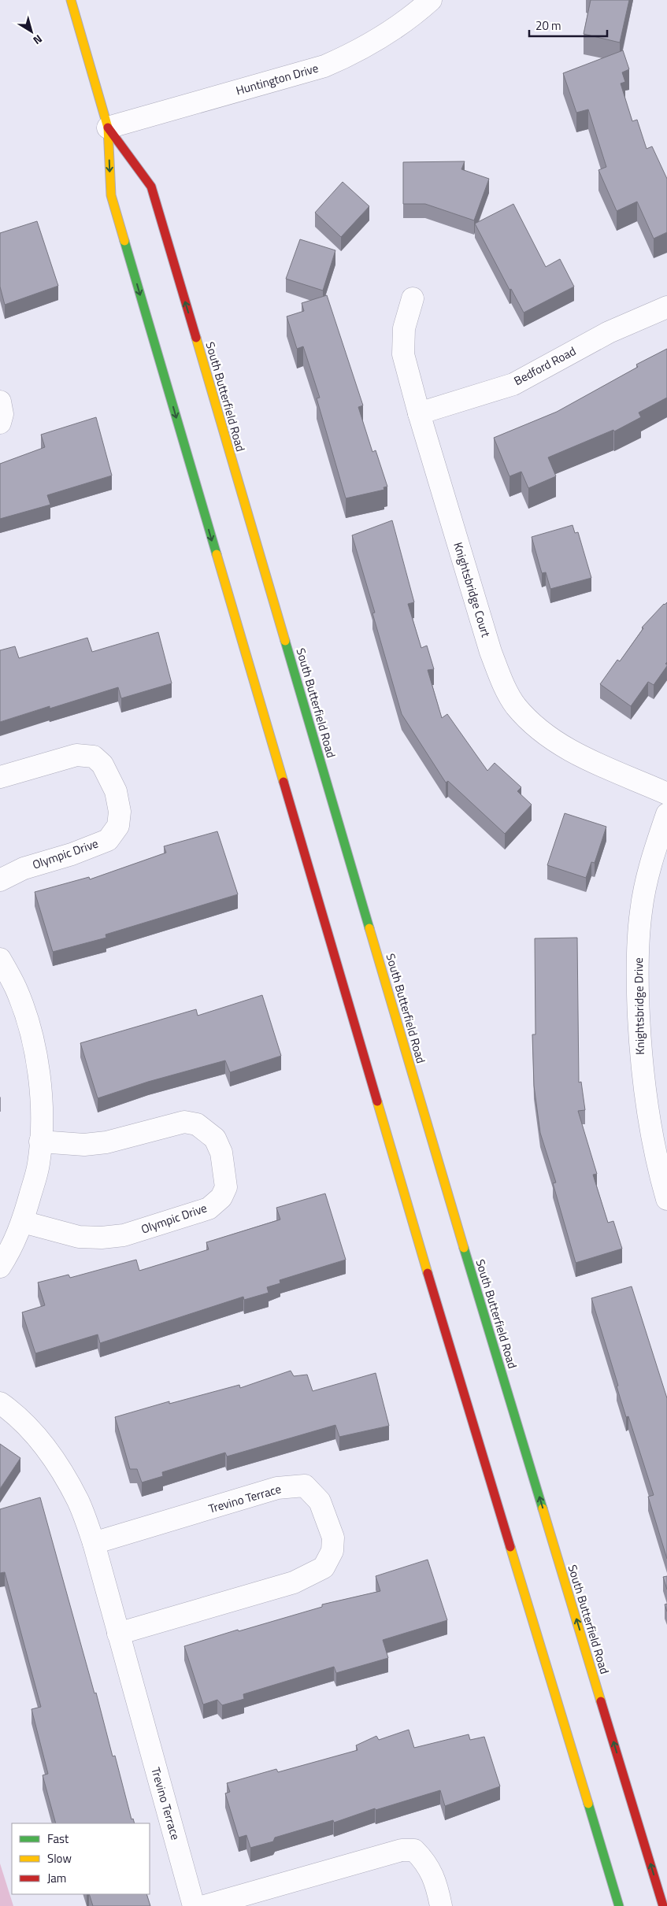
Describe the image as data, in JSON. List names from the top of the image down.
{
  "streets": {
    "main road": ["South Butterfield Road"],
    "street": [
      "Huntington Drive",
      "Bedford Road",
      "Knightsbridge Court",
      "Olympic Drive",
      "Knightsbridge Drive",
      "Trevino Terrace"
    ]
  },
  "crossings": [
    ["Huntington Drive", "South Butterfield Road"],
    ["Bedford Road", "Knightsbridge Court"]
  ],
  "legend": ["Fast", "Slow", "Jam"],
  "scale_bar": "20 m",
  "north": "bottom right"
}
